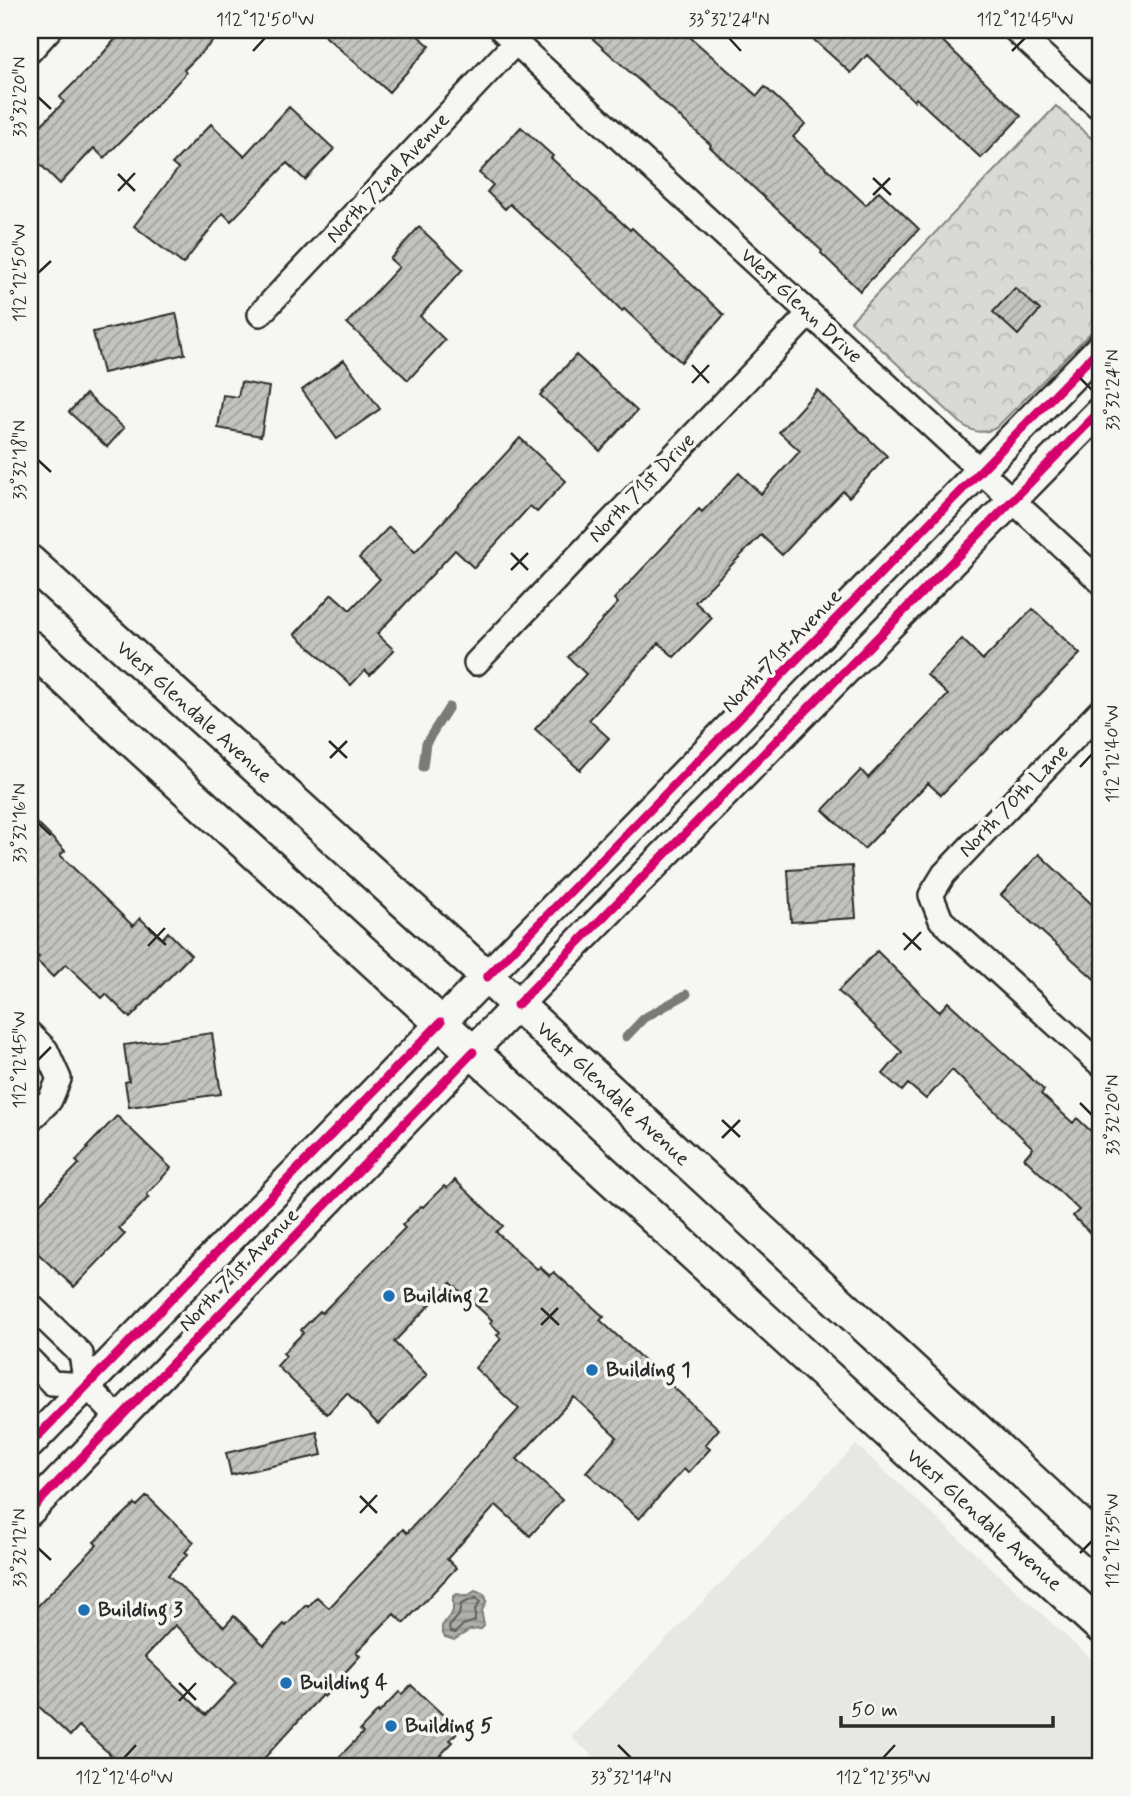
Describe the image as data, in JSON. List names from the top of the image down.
{
  "streets": {
    "main road": ["West Glendale Avenue"],
    "street": [
      "North 72nd Avenue",
      "West Glenn Drive",
      "North 71st Drive",
      "North 71st Avenue",
      "North 70th Lane"
    ]
  },
  "crossings": [
    ["North 72nd Avenue", "West Glenn Drive"],
    ["West Glenn Drive", "North 71st Drive"],
    ["West Glenn Drive", "North 71st Avenue"],
    ["North 71st Avenue", "West Glendale Avenue"]
  ],
  "places": [
    "Building 2",
    "Building 1",
    "Building 3",
    "Building 4",
    "Building 5"
  ],
  "scale_bar": "50 m",
  "coordinates": [
    "112°12'50\"W",
    "33°32'24\"N",
    "112°12'45\"W",
    "33°32'20\"N",
    "33°32'18\"N",
    "112°12'40\"W",
    "33°32'16\"N",
    "112°12'35\"W",
    "33°32'12\"N",
    "33°32'14\"N"
  ]
}
